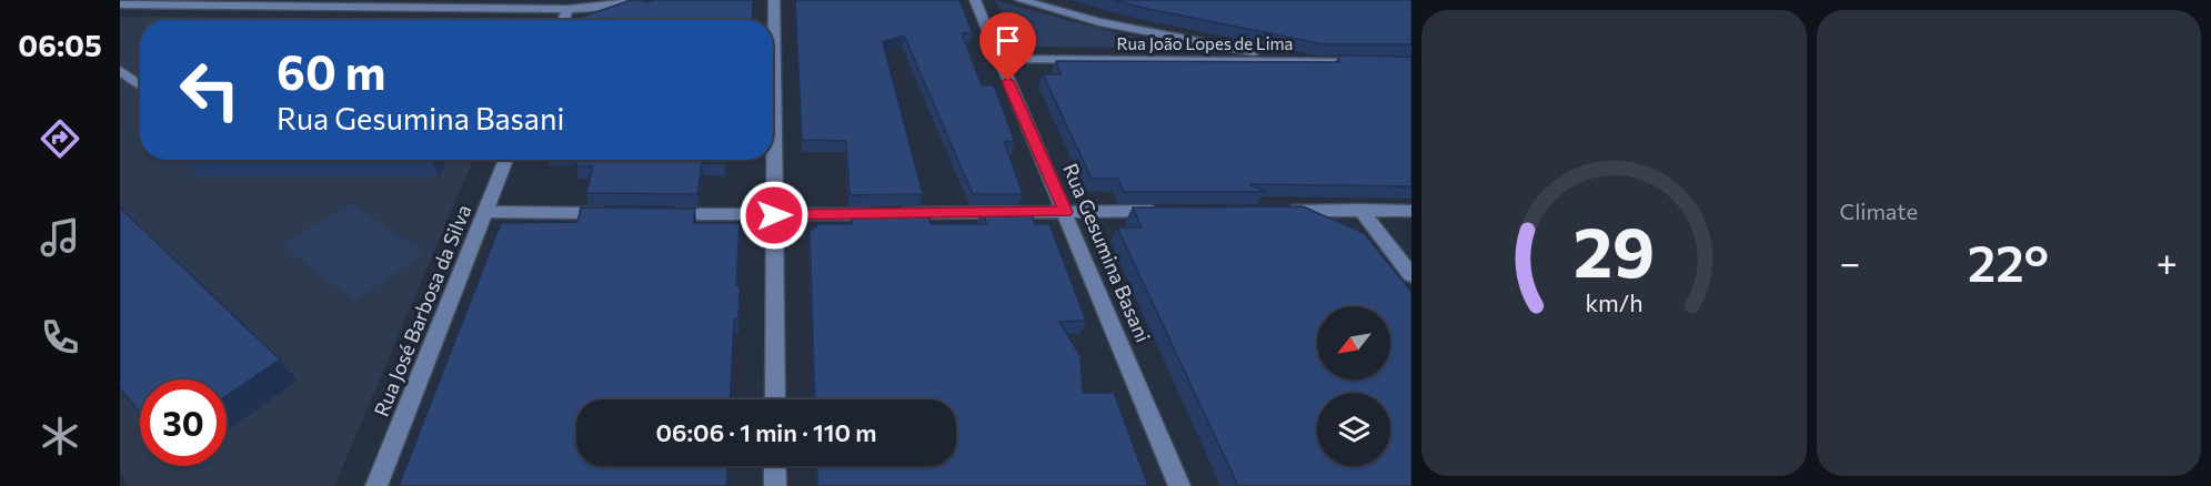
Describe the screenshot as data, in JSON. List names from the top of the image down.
{
  "streets": {
    "street": ["Rua João Lopes de Lima", "Rua Gesumina Basani", "Rua José Barbosa da Silva"]
  },
  "crossings": [
    ["Rua João Lopes de Lima", "Rua Gesumina Basani"]
  ],
  "north": "bottom left",
  "page": {
    "tabs": "06:05",
    "tile": "Climate",
    "turn": ["60 m", "Rua Gesumina Basani"],
    "heat": ["−", "22°", "+"],
    "limit": "30",
    "trip": "06:06 · 1 min · 110 m",
    "gauge": ["29", "km/h"]
  }
}
